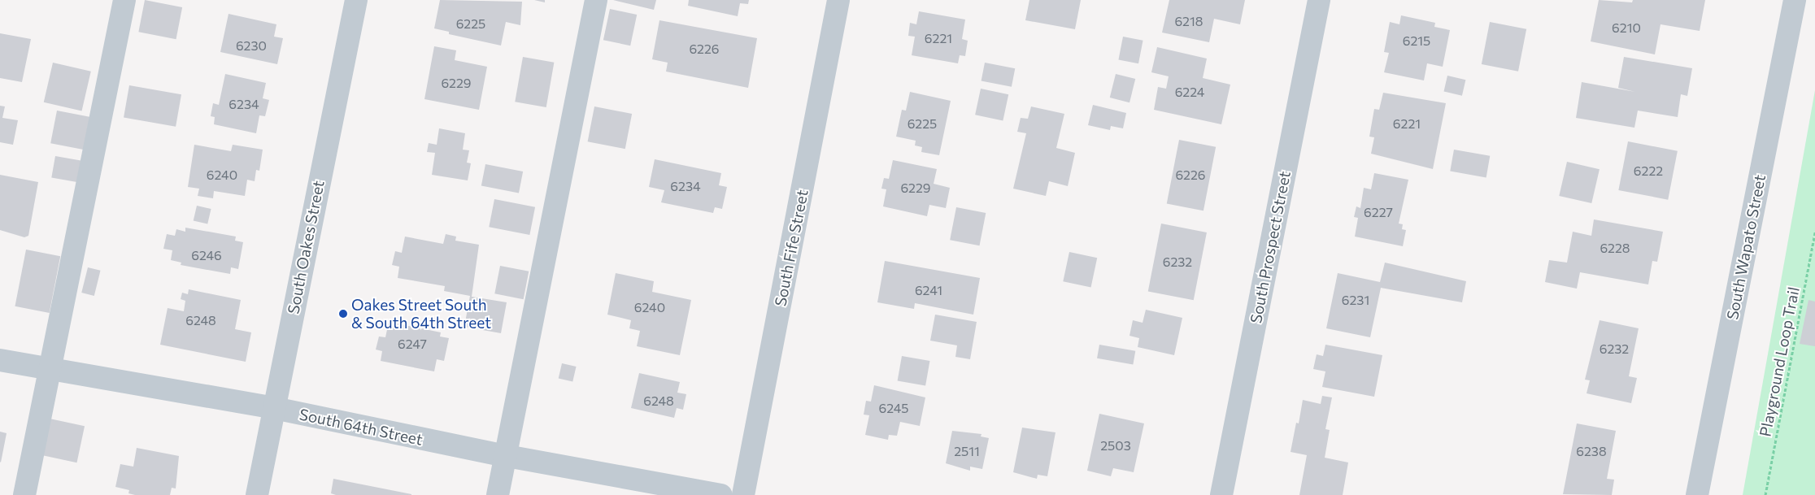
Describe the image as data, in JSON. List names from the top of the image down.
{
  "streets": {
    "street": [
      "South Oakes Street",
      "South Prospect Street",
      "South Wapato Street",
      "South Fife Street",
      "South 64th Street"
    ],
    "path": ["Playground Loop Trail"]
  },
  "crossings": [
    ["South Oakes Street", "South 64th Street"]
  ],
  "places": ["Oakes Street South & South 64th Street"],
  "house_numbers": [
    "6218",
    "6225",
    "6210",
    "6221",
    "6215",
    "6230",
    "6226",
    "6229",
    "6224",
    "6234",
    "6225",
    "6221",
    "6222",
    "6240",
    "6226",
    "6234",
    "6229",
    "6227",
    "6228",
    "6246",
    "6232",
    "6241",
    "6231",
    "6240",
    "6248",
    "6247",
    "6232",
    "6248",
    "6245",
    "2503",
    "2511",
    "6238"
  ]
}
